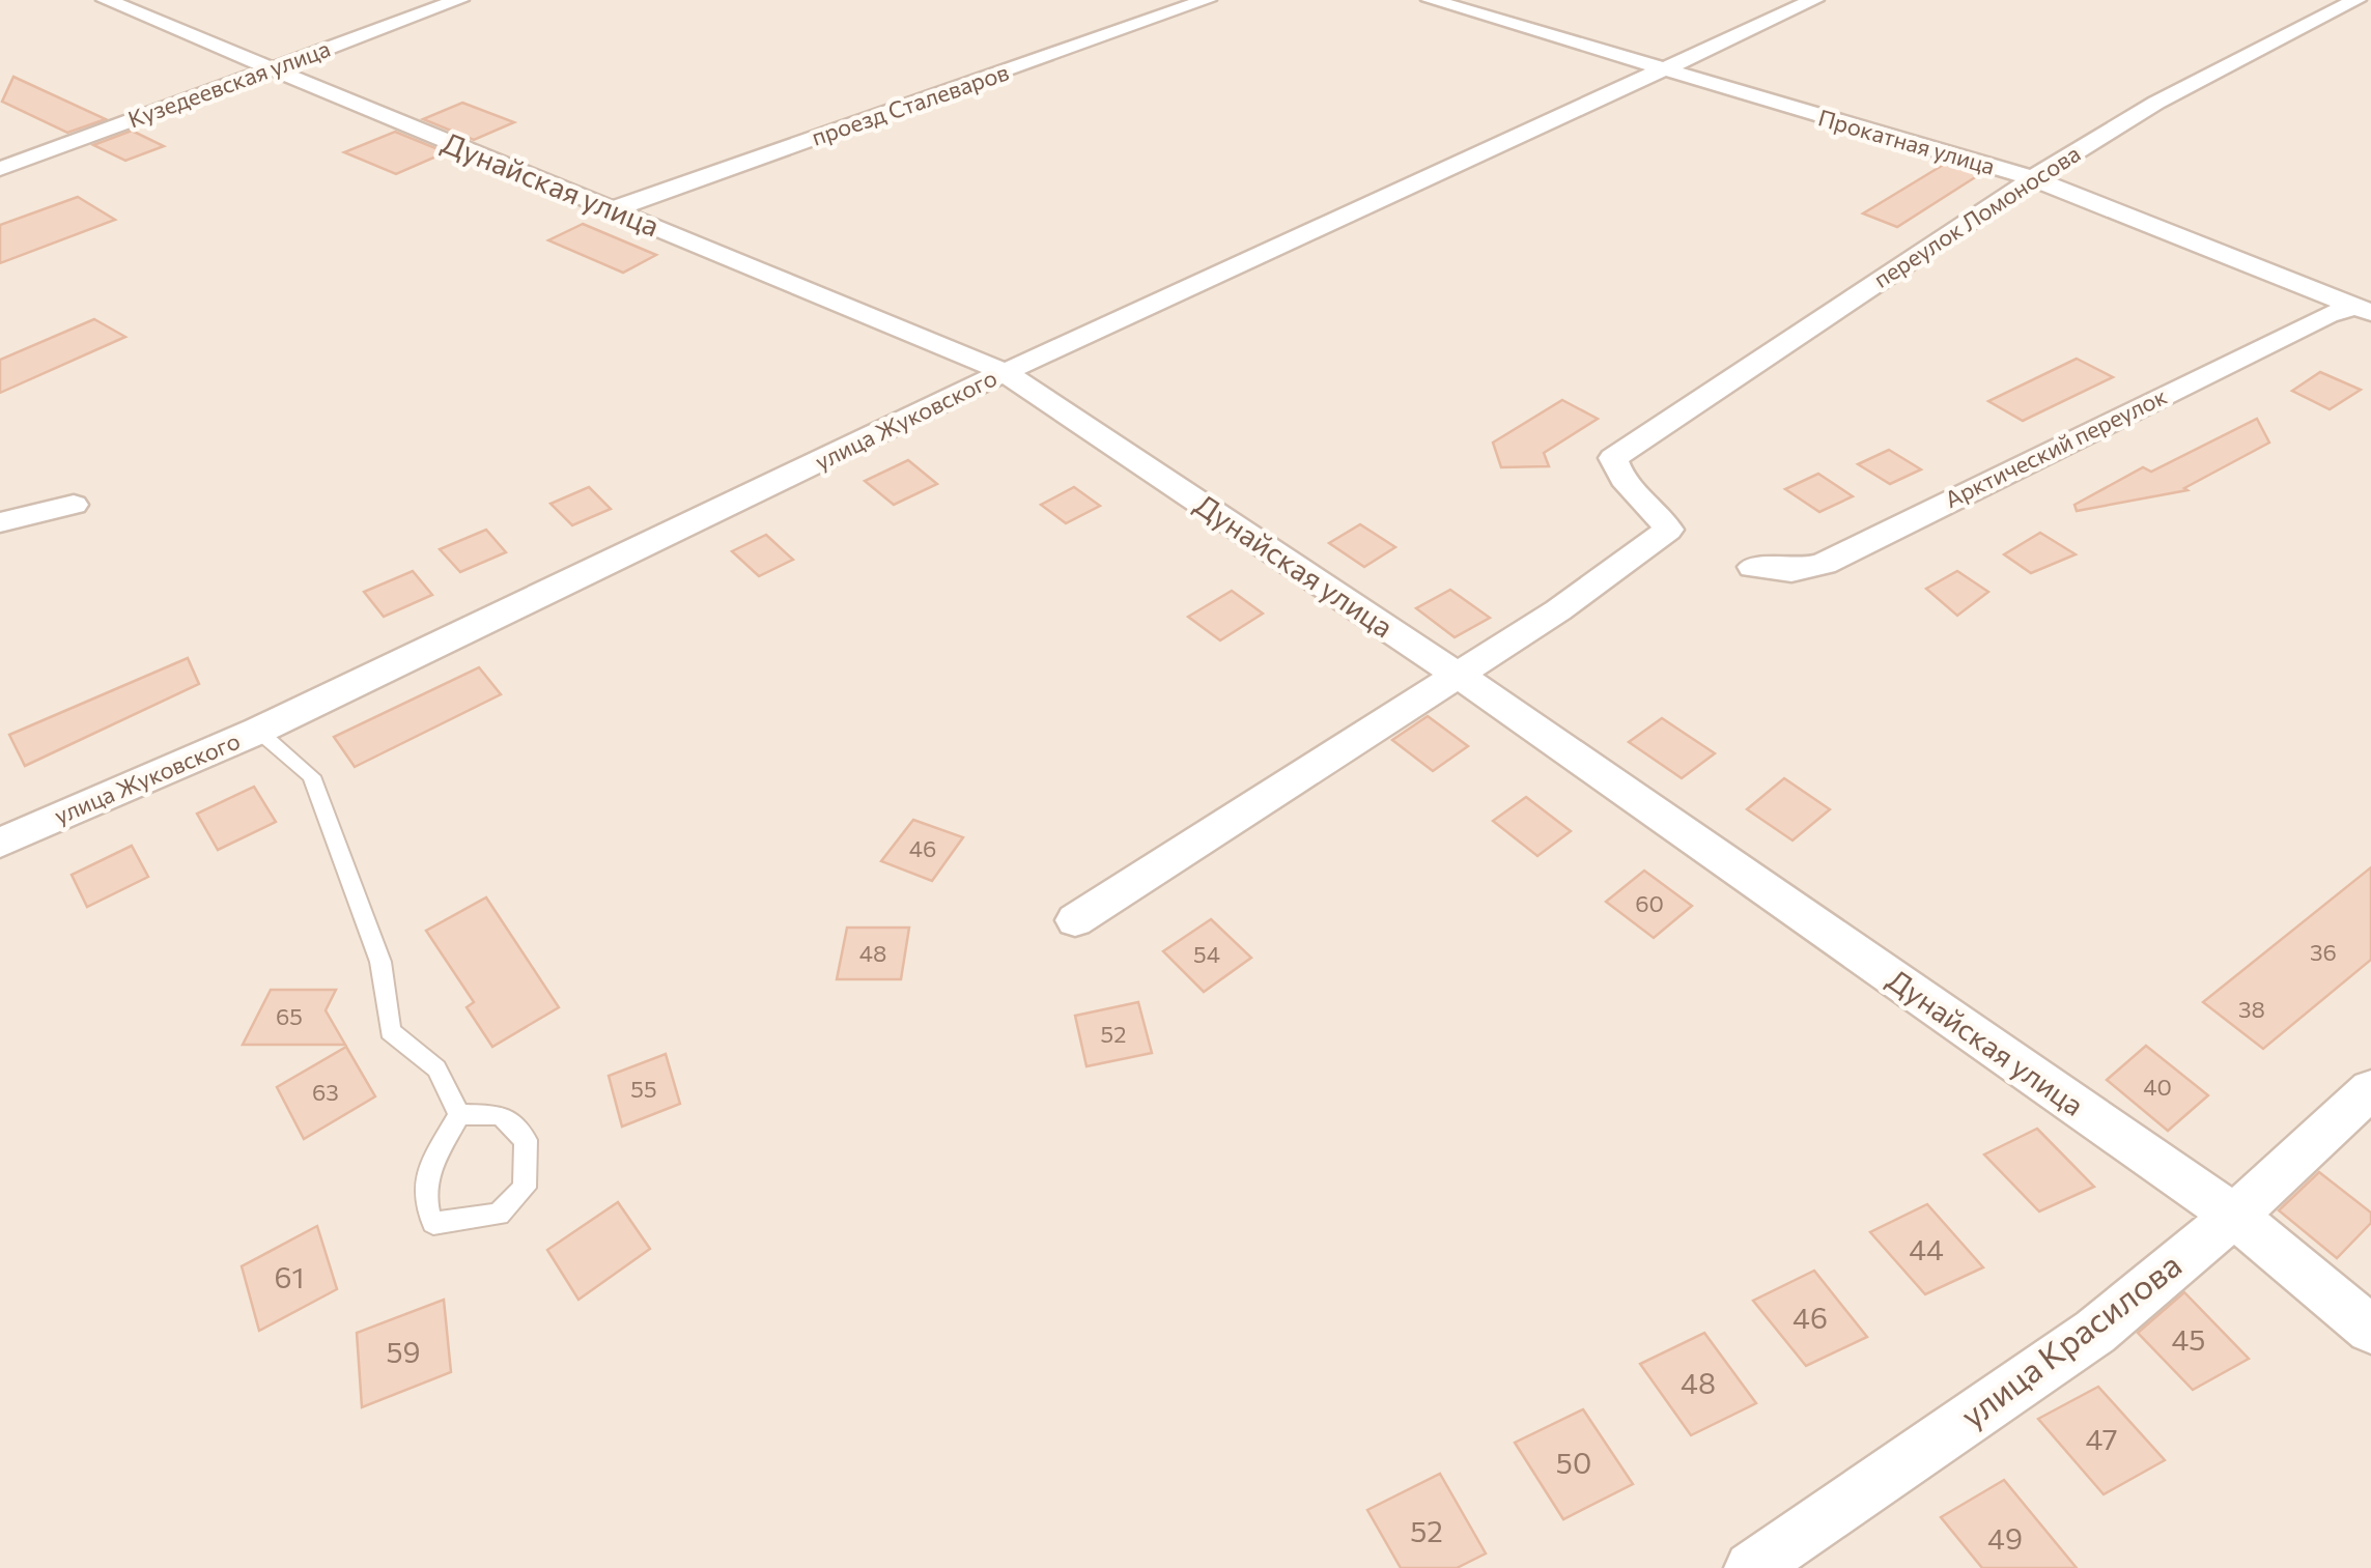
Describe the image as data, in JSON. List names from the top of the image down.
{
  "streets": {
    "street": [
      "Кузедеевская улица",
      "проезд Сталеваров",
      "Прокатная улица",
      "Дунайская улица",
      "переулок Ломоносова",
      "улица Жуковского",
      "Арктический переулок",
      "улица Красилова"
    ]
  },
  "crossings": [
    ["Кузедеевская улица", "Дунайская улица"],
    ["проезд Сталеваров", "Дунайская улица"],
    ["Прокатная улица", "переулок Ломоносова"],
    ["Прокатная улица", "улица Жуковского"],
    ["Прокатная улица", "Арктический переулок"],
    ["Дунайская улица", "переулок Ломоносова"],
    ["Дунайская улица", "улица Жуковского"],
    ["Дунайская улица", "улица Красилова"]
  ],
  "house_numbers": [
    "46",
    "60",
    "36",
    "48",
    "54",
    "38",
    "65",
    "52",
    "40",
    "55",
    "63",
    "44",
    "61",
    "46",
    "45",
    "59",
    "48",
    "47",
    "50",
    "52",
    "49"
  ]
}
